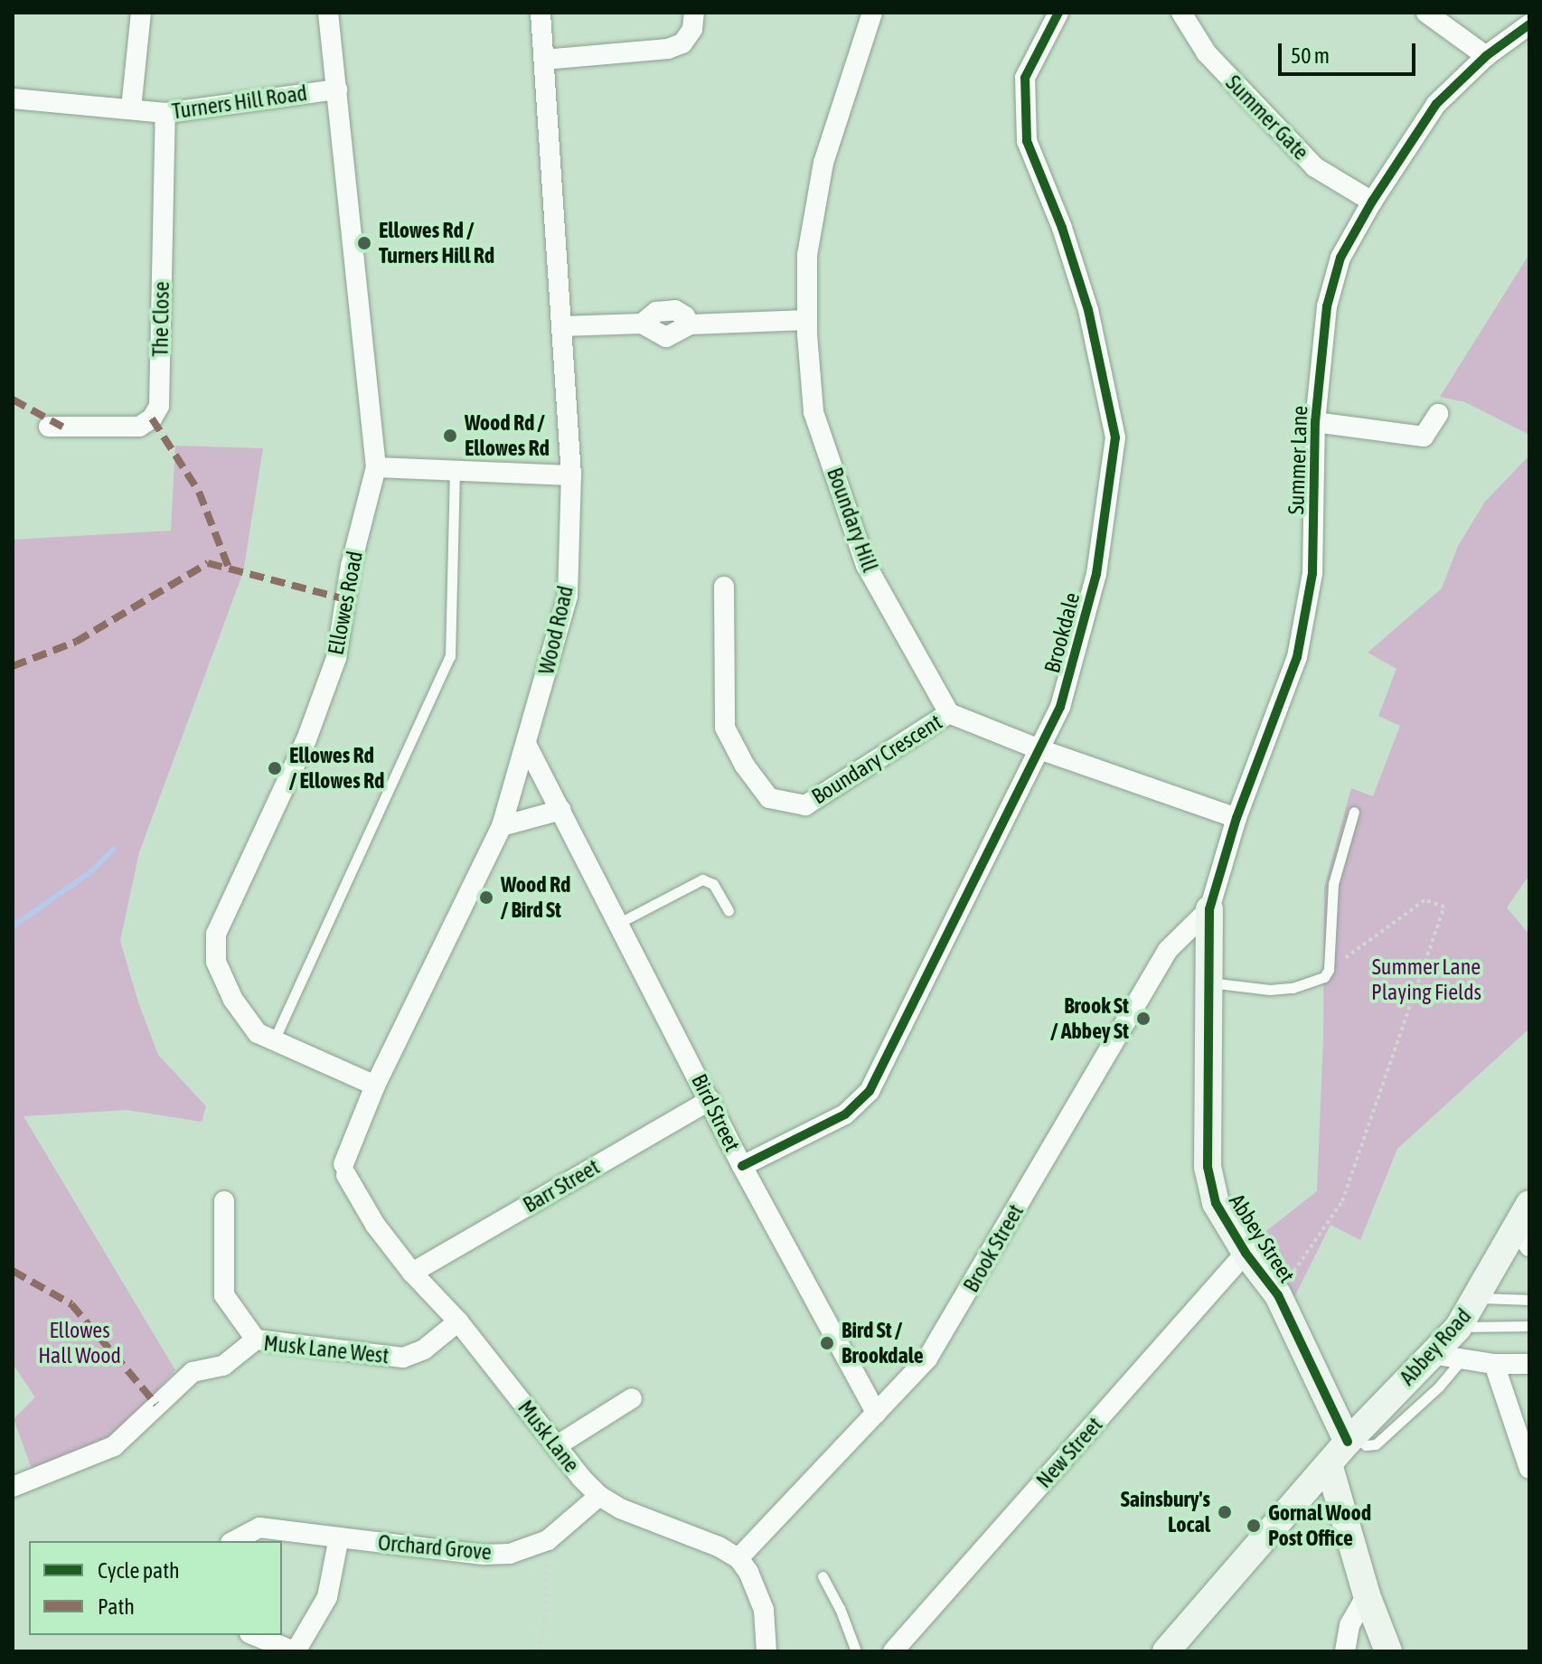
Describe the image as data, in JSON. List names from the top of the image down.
{
  "streets": {
    "street": [
      "Turners Hill Road",
      "Summer Gate",
      "The Close",
      "Summer Lane",
      "Boundary Hill",
      "Ellowes Road",
      "Wood Road",
      "Brookdale",
      "Boundary Crescent",
      "Bird Street",
      "Barr Street",
      "Abbey Street",
      "Brook Street",
      "Abbey Road",
      "Musk Lane West",
      "Musk Lane",
      "New Street",
      "Orchard Grove"
    ]
  },
  "crossings": [
    ["Turners Hill Road", "The Close"],
    ["Turners Hill Road", "Ellowes Road"],
    ["Summer Gate", "Summer Lane"],
    ["Summer Lane", "Abbey Street"],
    ["Summer Lane", "Brook Street"],
    ["Boundary Hill", "Boundary Crescent"],
    ["Ellowes Road", "Wood Road"],
    ["Wood Road", "Bird Street"],
    ["Wood Road", "Musk Lane"],
    ["Brookdale", "Bird Street"],
    ["Bird Street", "Barr Street"],
    ["Bird Street", "Brook Street"],
    ["Barr Street", "Musk Lane"],
    ["Abbey Street", "Brook Street"],
    ["Abbey Street", "Abbey Road"],
    ["Abbey Street", "New Street"],
    ["Brook Street", "Musk Lane"],
    ["Musk Lane West", "Musk Lane"],
    ["Musk Lane", "Orchard Grove"]
  ],
  "parks": ["Summer Lane Playing Fields", "Ellowes Hall Wood"],
  "places": [
    "Ellowes Rd / Turners Hill Rd",
    "Wood Rd / Ellowes Rd",
    "Ellowes Rd / Ellowes Rd",
    "Wood Rd / Bird St",
    "Brook St / Abbey St",
    "Bird St / Brookdale",
    "Sainsbury's Local",
    "Gornal Wood Post Office"
  ],
  "legend": ["Cycle path", "Path"],
  "scale_bar": "50 m"
}
